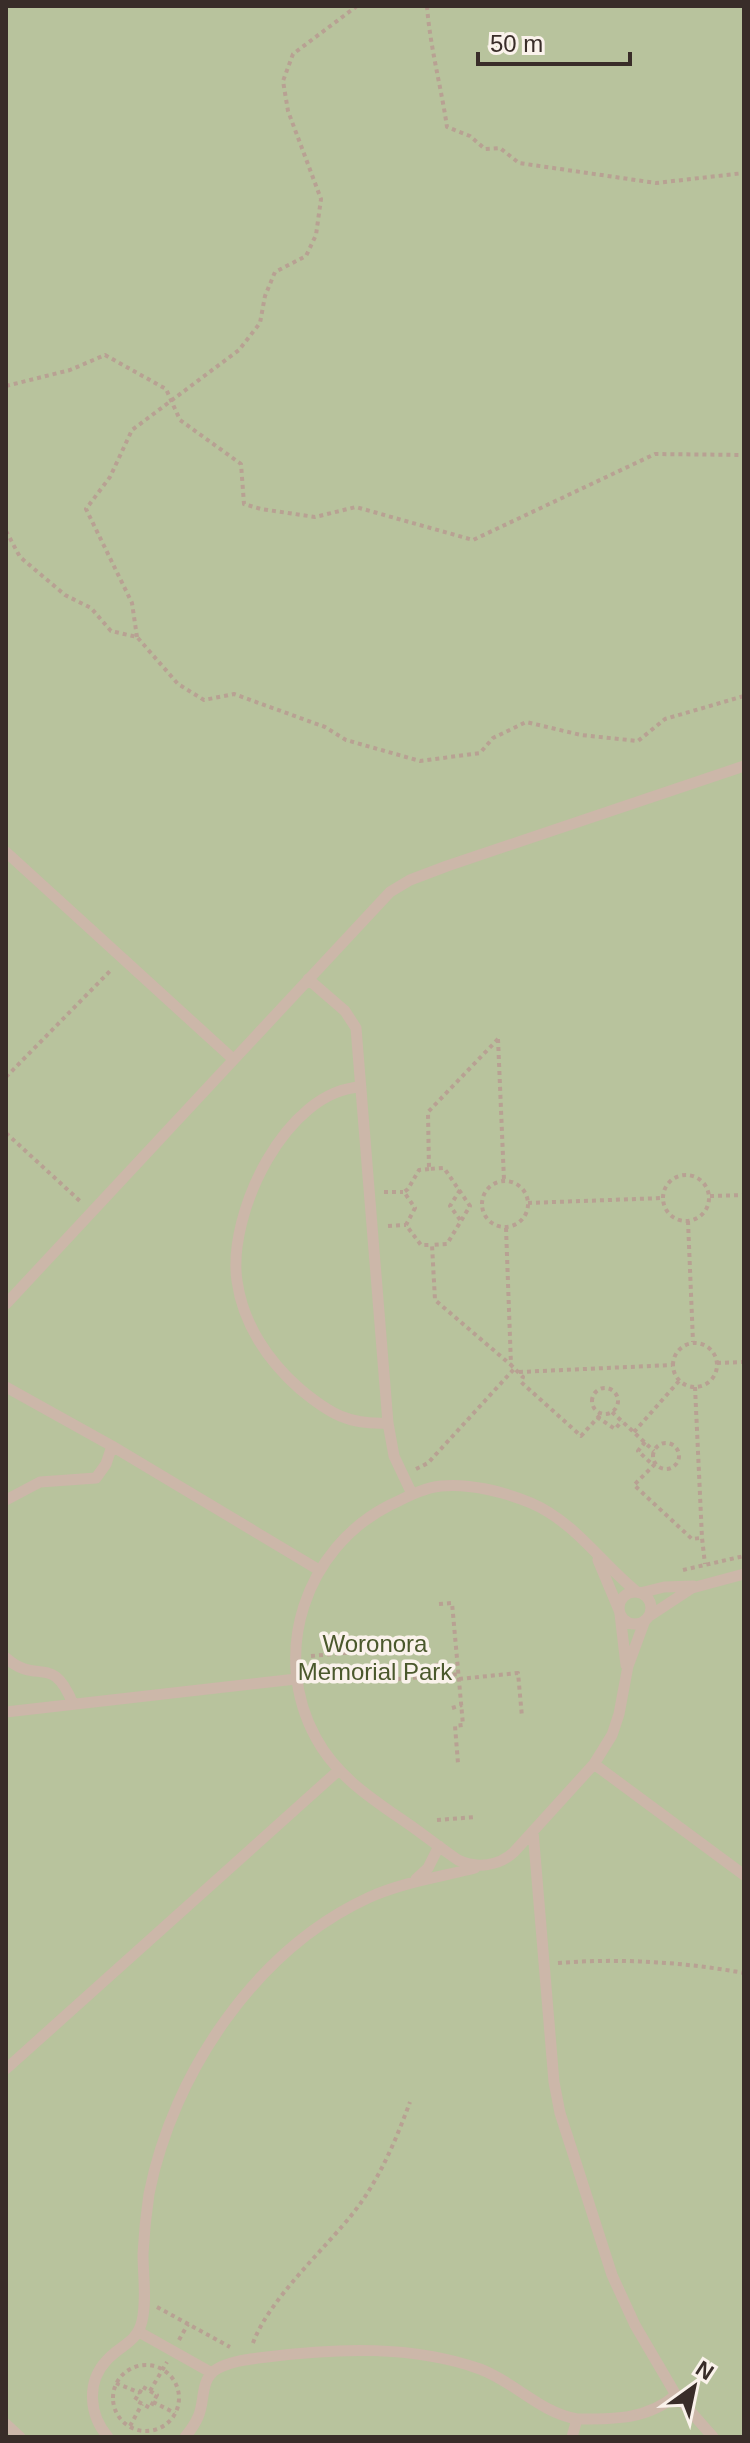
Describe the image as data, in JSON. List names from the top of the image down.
{
  "parks": ["Woronora Memorial Park"],
  "scale_bar": "50 m",
  "north": "top right"
}
